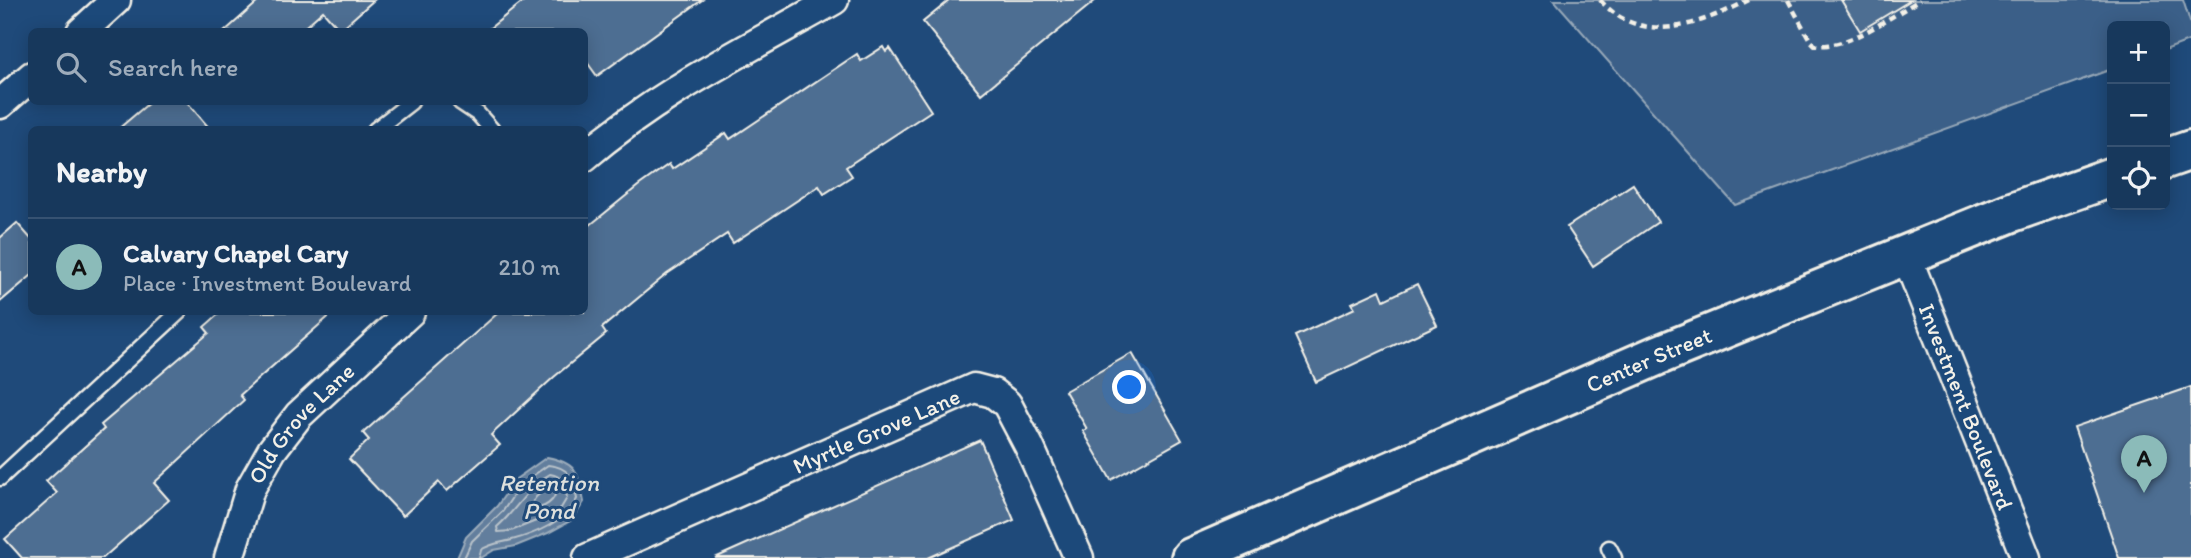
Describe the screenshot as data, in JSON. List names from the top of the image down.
{
  "streets": {
    "main road": ["Center Street"],
    "street": ["Investment Boulevard", "Old Grove Lane", "Myrtle Grove Lane"]
  },
  "crossings": [
    ["Center Street", "Investment Boulevard"]
  ],
  "water": ["Retention Pond"],
  "page": {
    "map_buttons": ["+", "−"],
    "search": "Search here",
    "heading": "Nearby",
    "list": [
      {
        "mark": "A",
        "name": "Calvary Chapel Cary",
        "note": "Place · Investment Boulevard",
        "value": "210 m"
      }
    ],
    "pins": "A"
  }
}
